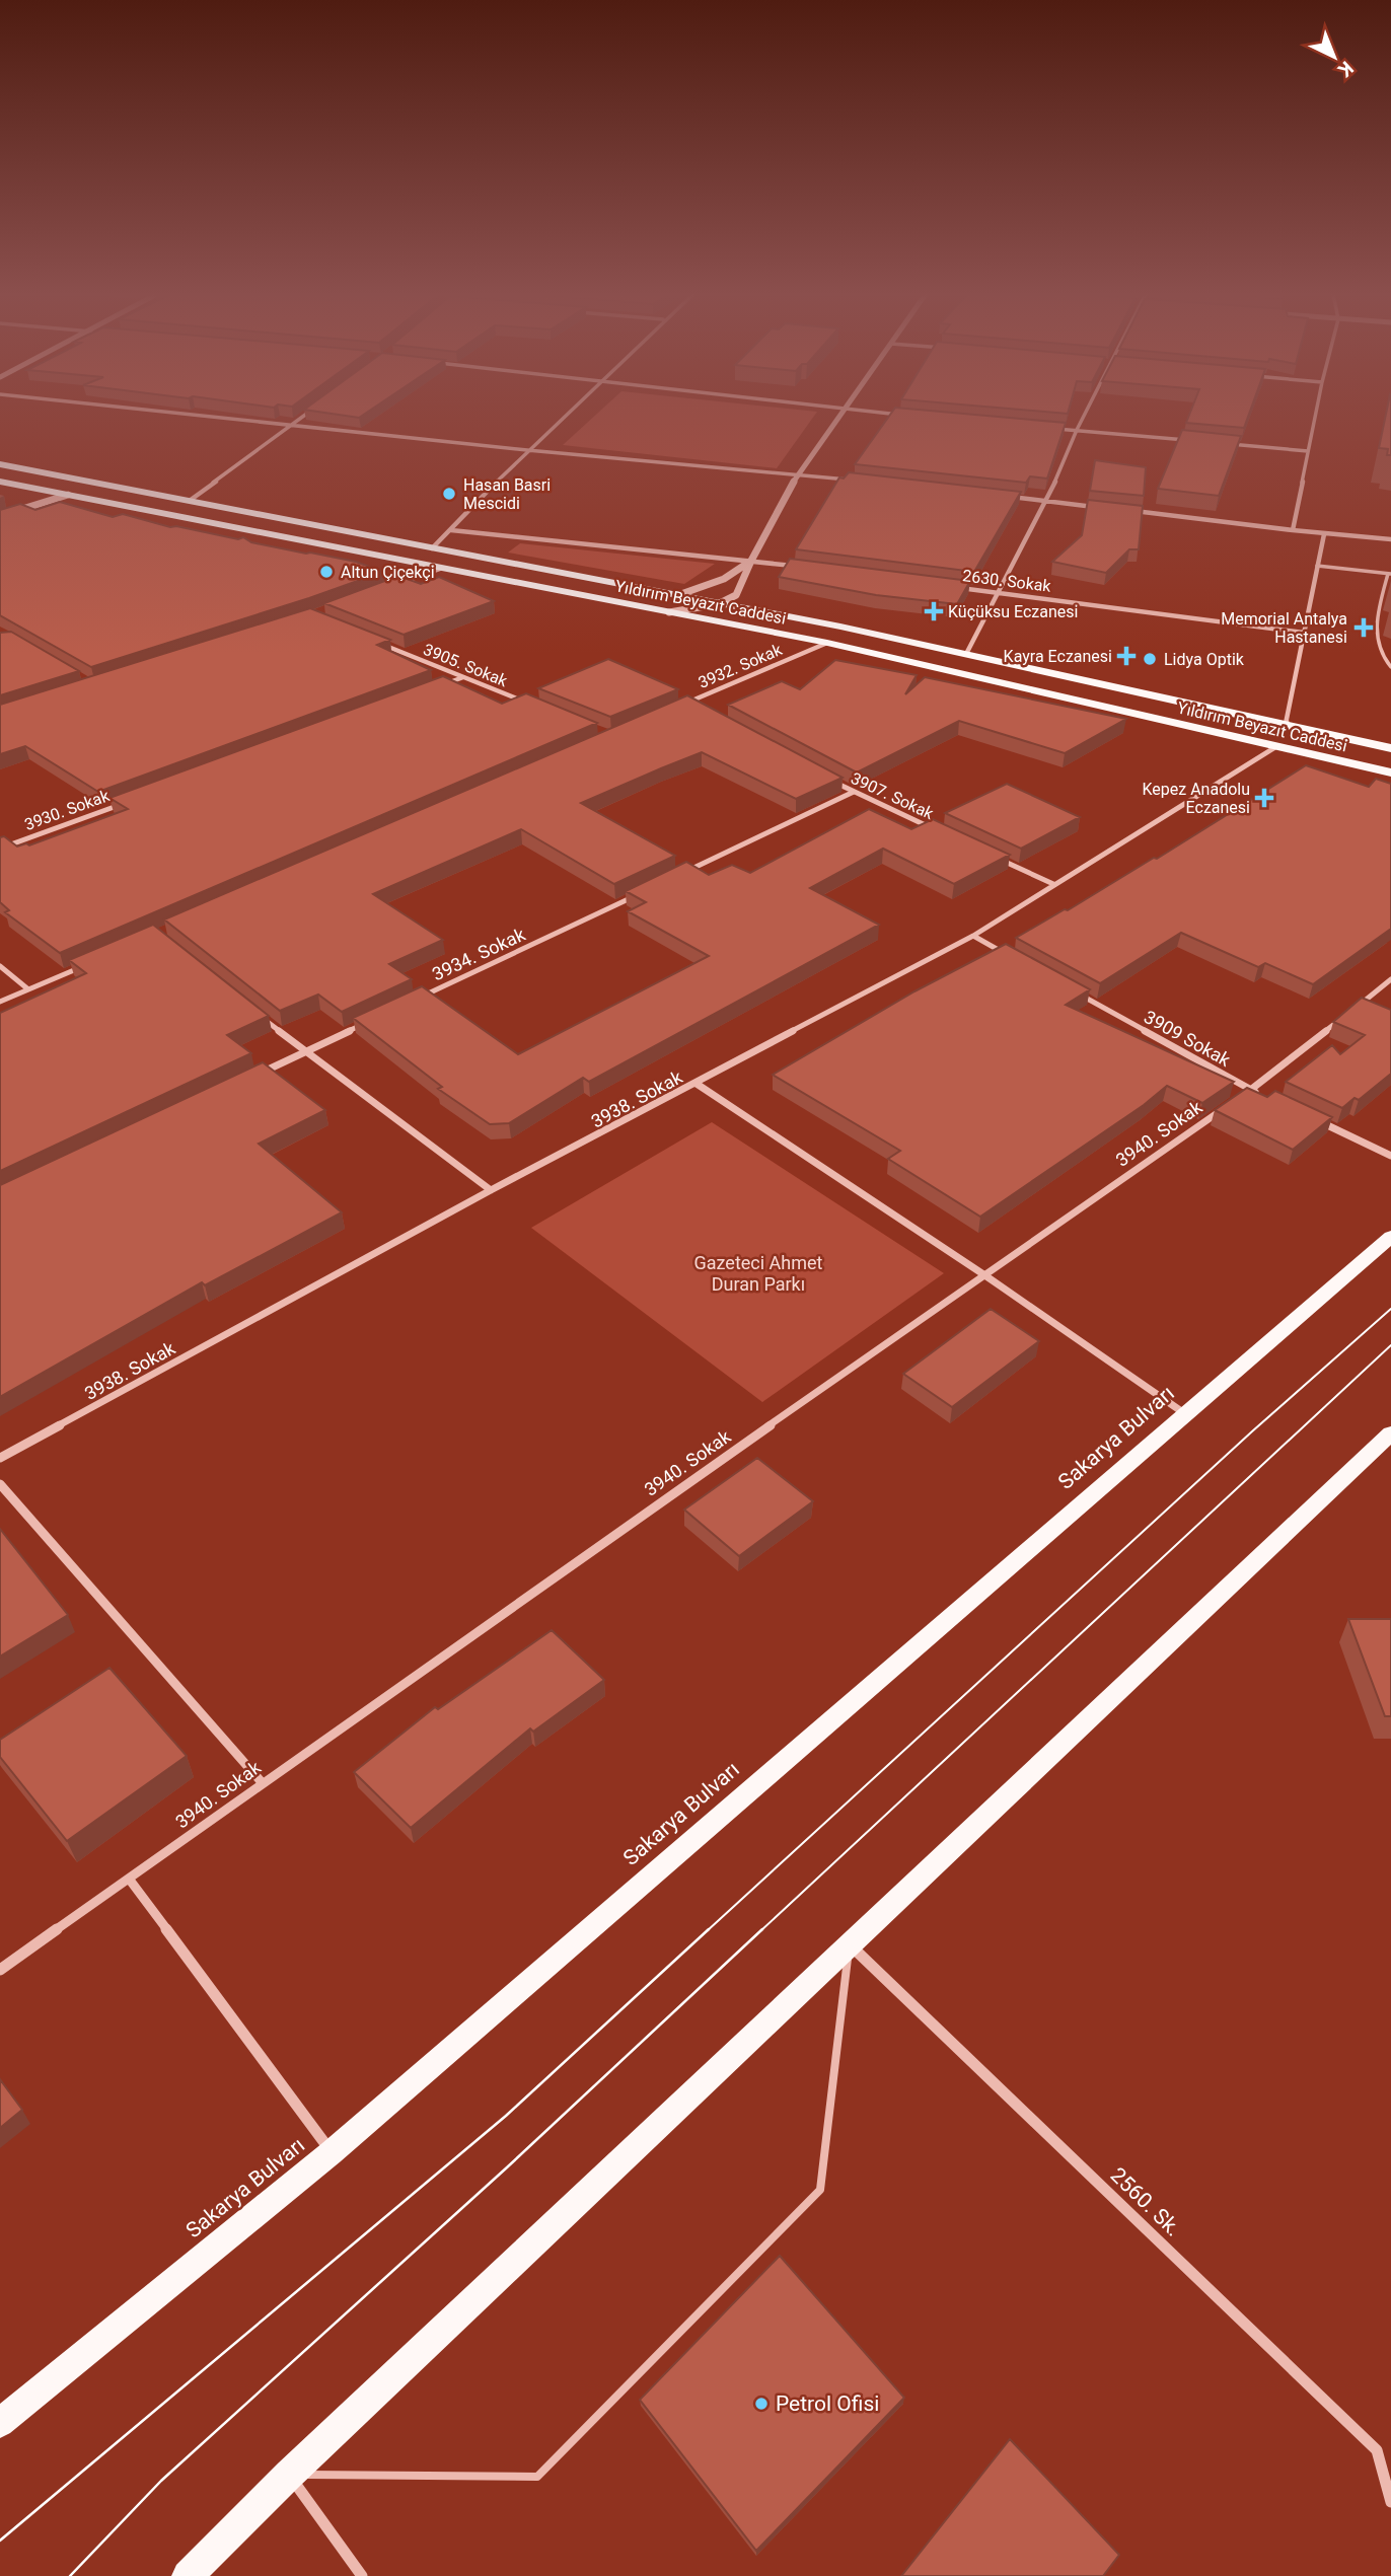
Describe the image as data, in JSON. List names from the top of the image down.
{
  "streets": {
    "main road": ["Yıldırım Beyazıt Caddesi", "Sakarya Bulvarı"],
    "street": [
      "2630. Sokak",
      "3905. Sokak",
      "3932. Sokak",
      "3907. Sokak",
      "3930. Sokak",
      "3934. Sokak",
      "3909 Sokak",
      "3938. Sokak",
      "3940. Sokak",
      "2560. Sk."
    ]
  },
  "crossings": [
    ["Yıldırım Beyazıt Caddesi", "3932. Sokak"],
    ["Yıldırım Beyazıt Caddesi", "3938. Sokak"]
  ],
  "parks": ["Gazeteci Ahmet Duran Parkı"],
  "places": {
    "other": [
      "Hasan Basri Mescidi",
      "Altun Çiçekçi",
      "Lidya Optik",
      "Petrol Ofisi"
    ],
    "health": [
      "Küçüksu Eczanesi",
      "Memorial Antalya Hastanesi",
      "Kayra Eczanesi",
      "Kepez Anadolu Eczanesi"
    ]
  },
  "north": "bottom right"
}
